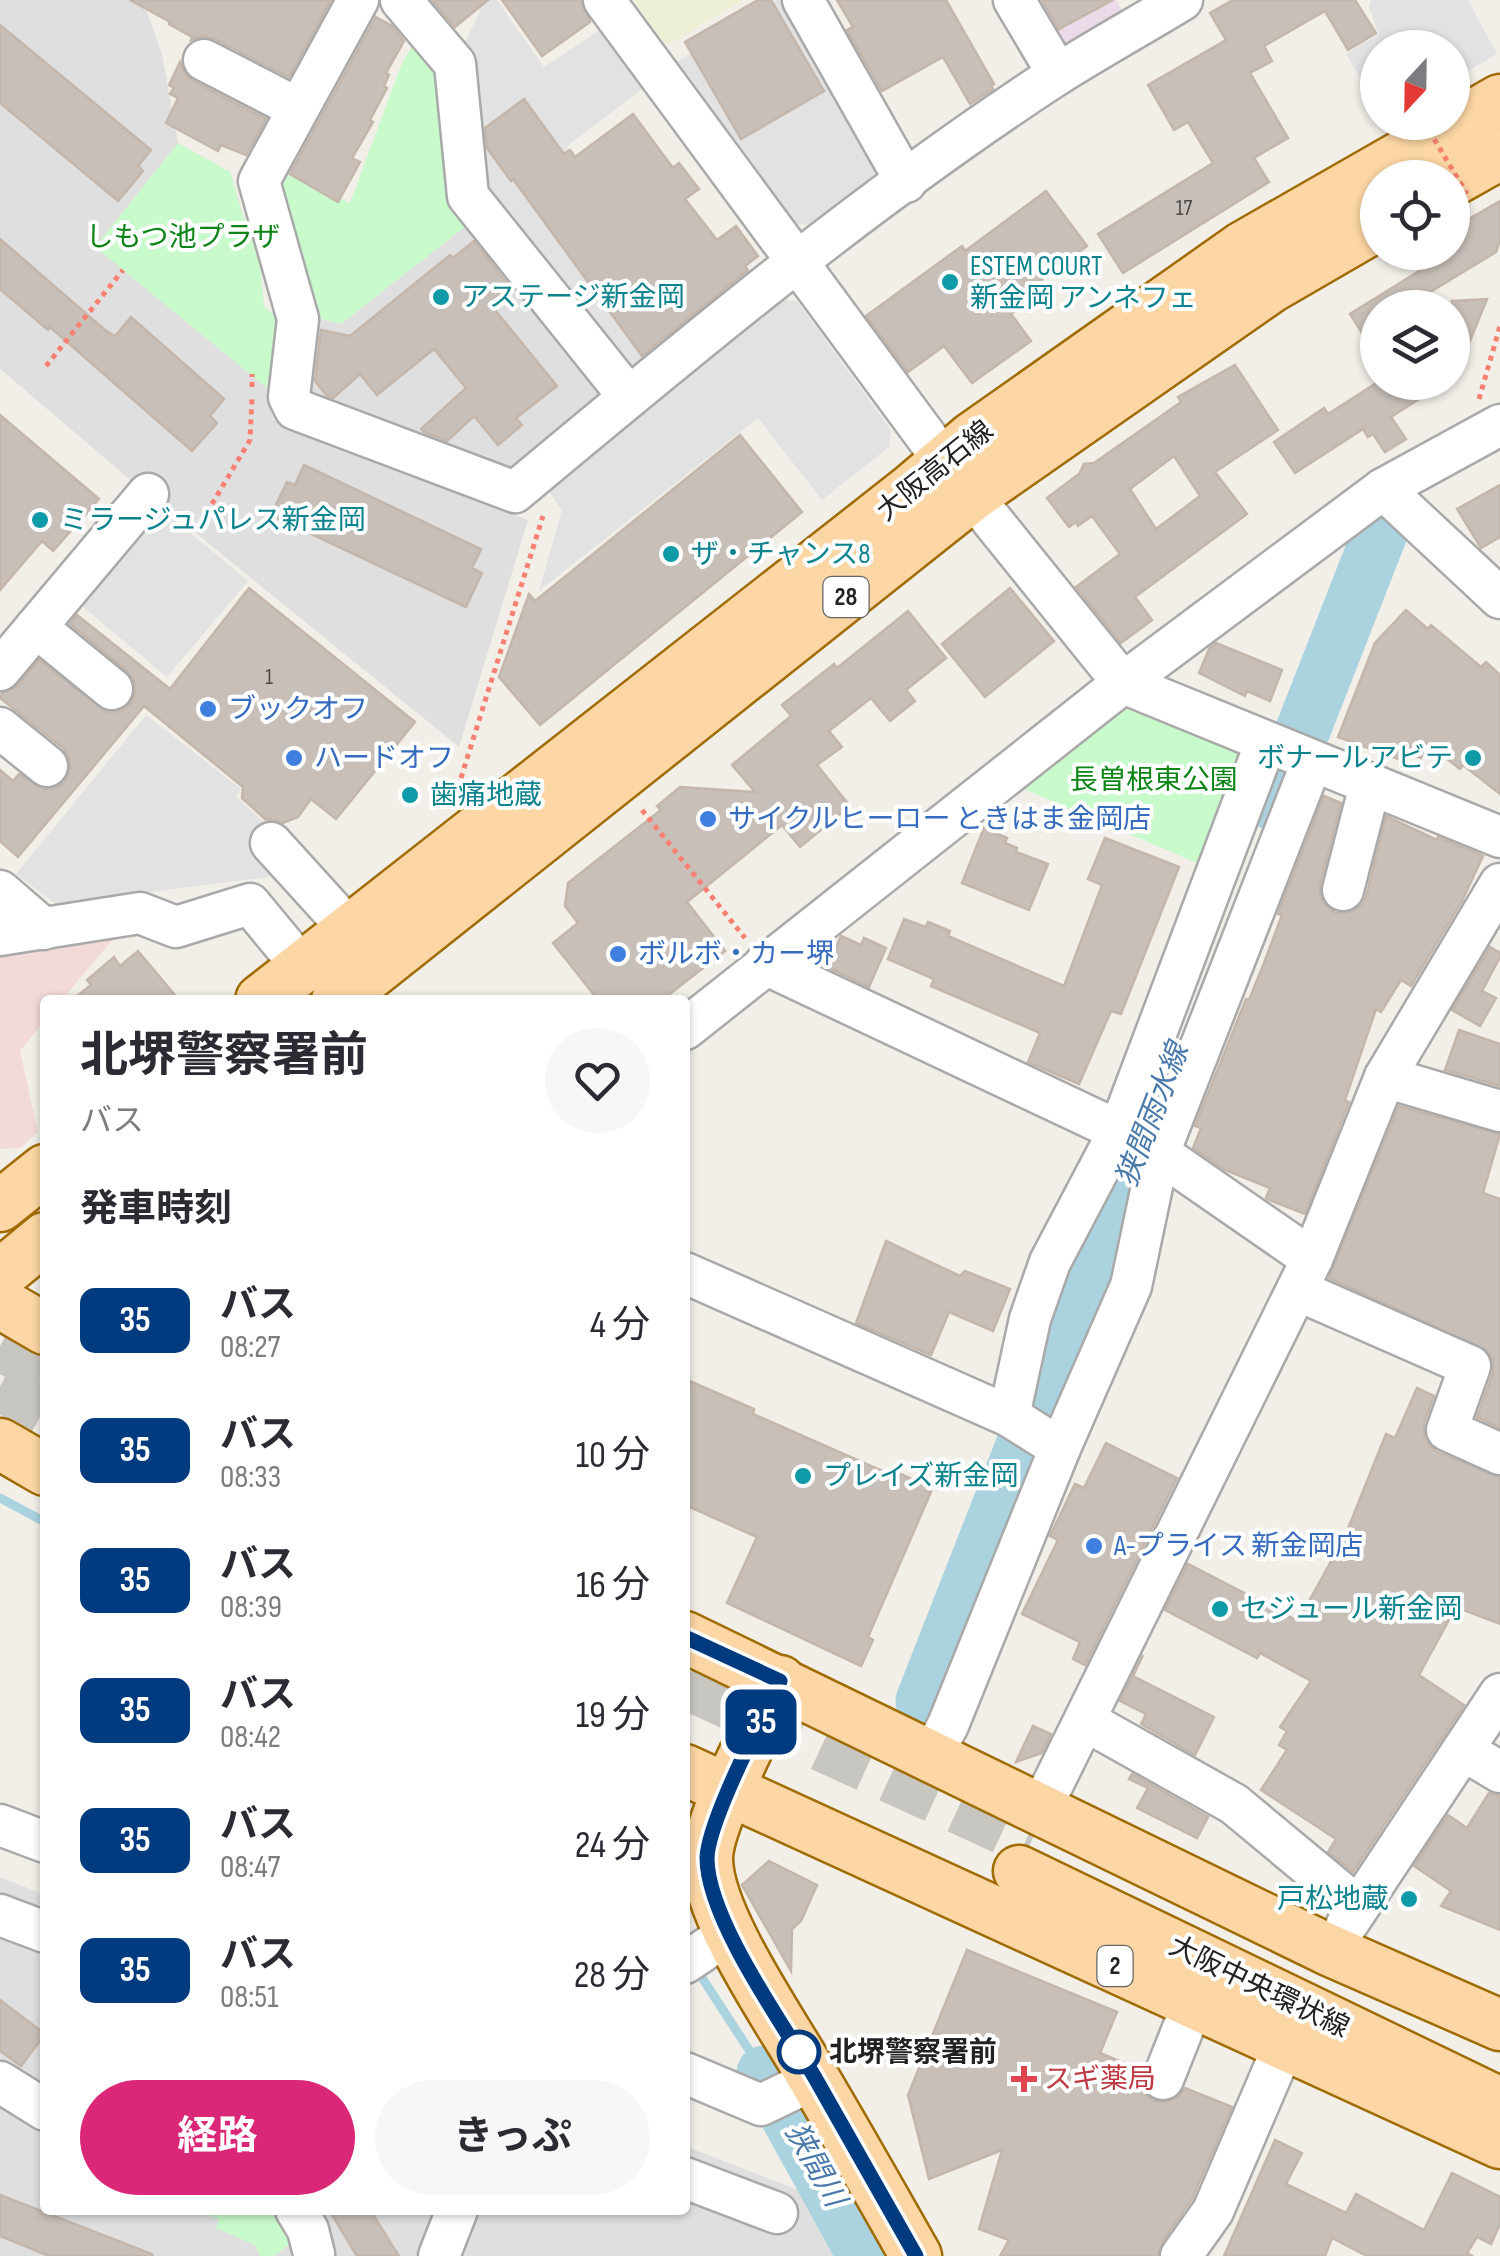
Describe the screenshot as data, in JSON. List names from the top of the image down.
{
  "streets": {
    "main road": [
      "大阪高石線",
      "28",
      "2",
      "大阪中央環状線"
    ]
  },
  "crossings": [
    ["2", "大阪中央環状線"]
  ],
  "water": ["狭間雨水線", "狭間川"],
  "parks": ["しもつ池プラザ", "長曽根東公園"],
  "places": {
    "other": [
      "ESTEM COURT 新金岡 アンネフェ",
      "アステージ新金岡",
      "ミラージュパレス新金岡",
      "ザ・チャンス8",
      "ブックオフ",
      "ハードオフ",
      "ボナールアビテ",
      "歯痛地蔵",
      "サイクルヒーロー ときはま金岡店",
      "ボルボ・カー堺",
      "プレイズ新金岡",
      "A-プライス 新金岡店",
      "セジュール新金岡",
      "戸松地蔵",
      "北堺警察署前"
    ],
    "health": ["スギ薬局"]
  },
  "lines": ["bus line 35"],
  "house_numbers": ["17", "1"],
  "north": "bottom",
  "page": {
    "on_map": "35",
    "heading": [
      ["北堺警察署前", "バス"],
      "発車時刻"
    ],
    "list": [
      {
        "mark": "35",
        "name": "バス",
        "note": "08:27",
        "value": "4 分"
      },
      {
        "mark": "35",
        "name": "バス",
        "note": "08:33",
        "value": "10 分"
      },
      {
        "mark": "35",
        "name": "バス",
        "note": "08:39",
        "value": "16 分"
      },
      {
        "mark": "35",
        "name": "バス",
        "note": "08:42",
        "value": "19 分"
      },
      {
        "mark": "35",
        "name": "バス",
        "note": "08:47",
        "value": "24 分"
      },
      {
        "mark": "35",
        "name": "バス",
        "note": "08:51",
        "value": "28 分"
      }
    ],
    "buttons": ["経路", "きっぷ"]
  }
}
